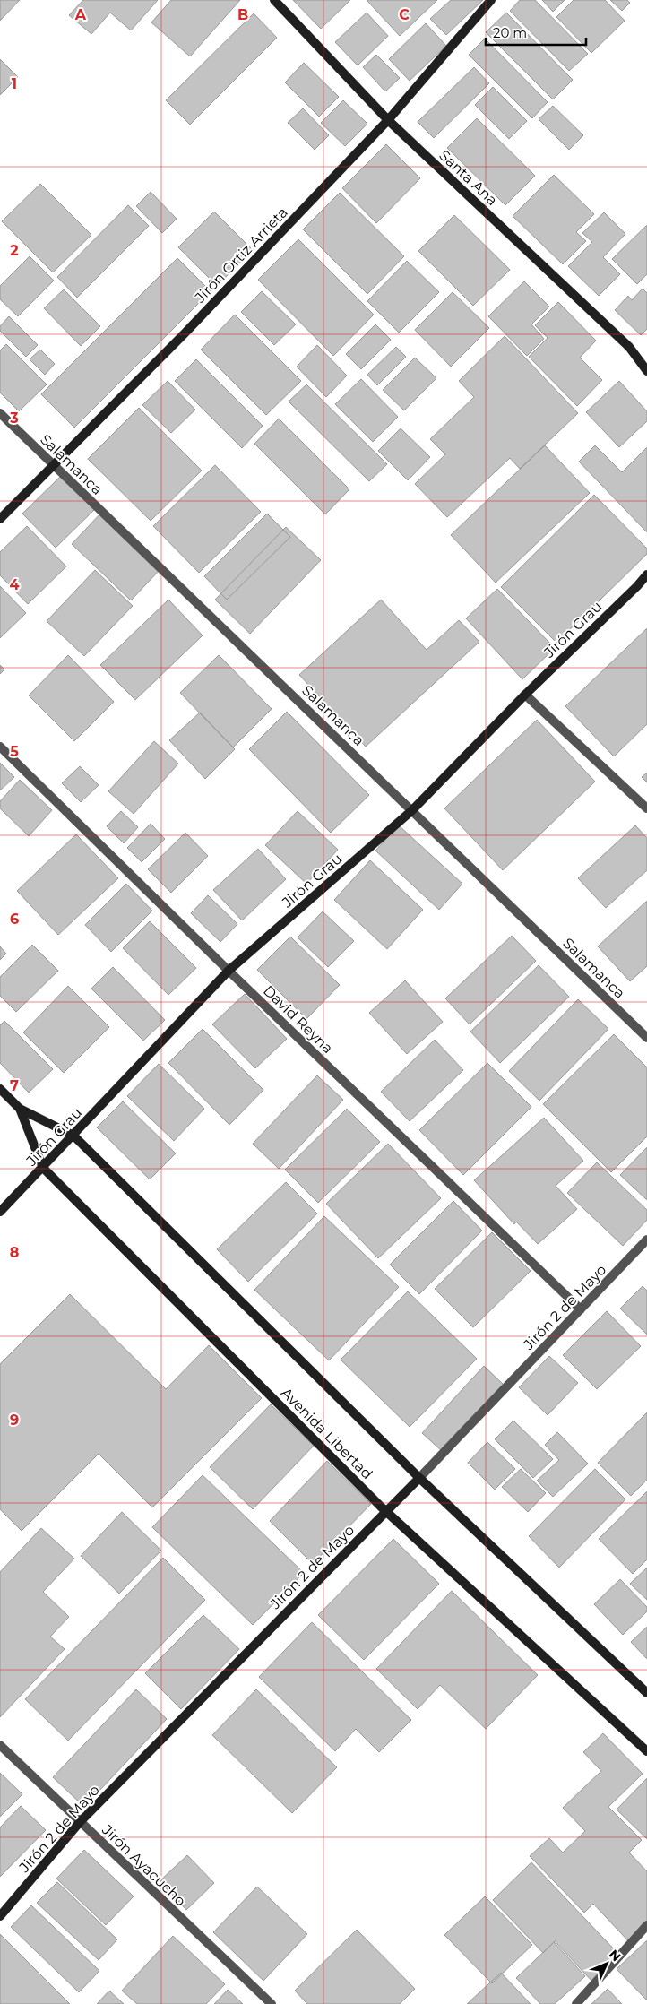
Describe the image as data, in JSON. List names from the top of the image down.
{
  "streets": {
    "main road": [
      "Santa Ana",
      "Jirón Ortiz Arrieta",
      "Jirón Grau",
      "Jirón 2 de Mayo",
      "Avenida Libertad"
    ],
    "street": ["Salamanca", "David Reyna", "Jirón Ayacucho"]
  },
  "crossings": [
    ["Santa Ana", "Jirón Ortiz Arrieta"],
    ["Jirón Ortiz Arrieta", "Salamanca"],
    ["Salamanca", "Jirón Grau"],
    ["Jirón Grau", "David Reyna"],
    ["Jirón Grau", "Avenida Libertad"],
    ["David Reyna", "Jirón 2 de Mayo"],
    ["Jirón 2 de Mayo", "Avenida Libertad"],
    ["Jirón 2 de Mayo", "Jirón Ayacucho"]
  ],
  "scale_bar": "20 m",
  "north": "top right",
  "grid": {
    "columns": ["A", "B", "C"],
    "rows": [
      "1",
      "2",
      "3",
      "4",
      "5",
      "6",
      "7",
      "8",
      "9"
    ]
  }
}
